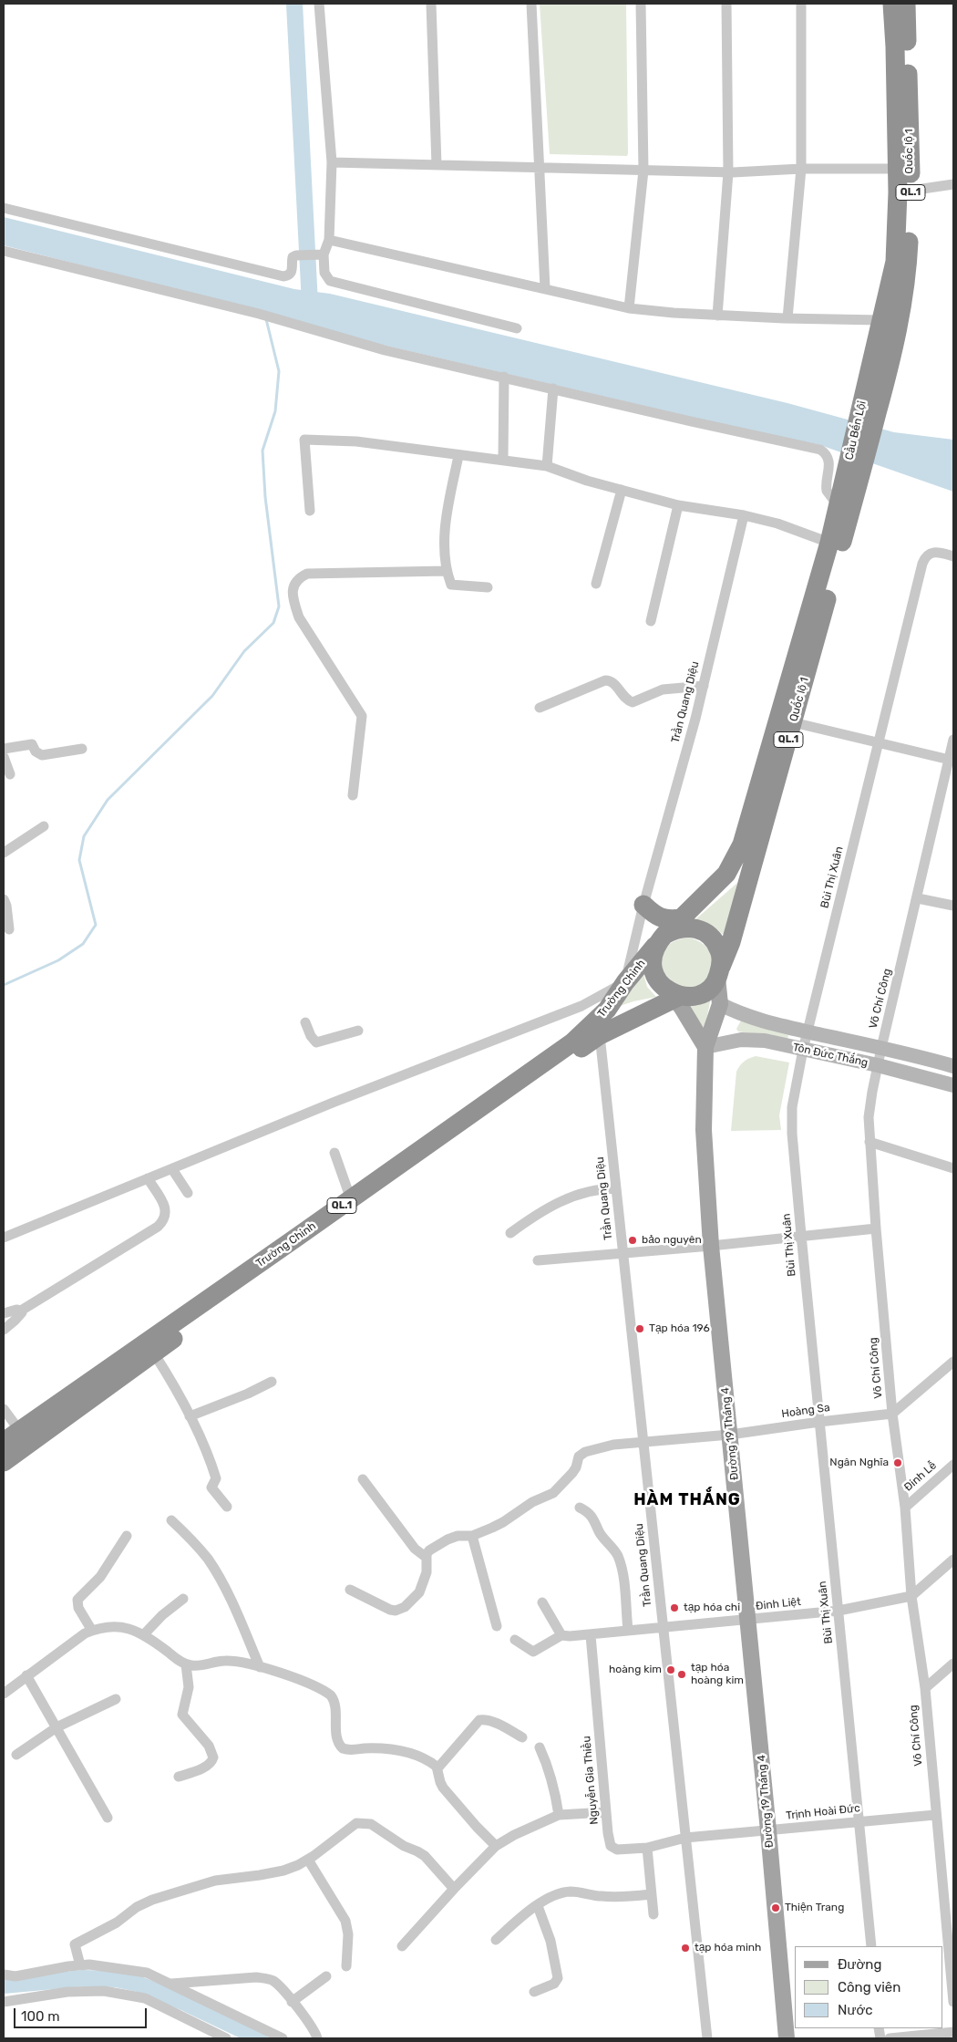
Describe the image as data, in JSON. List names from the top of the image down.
{
  "streets": {
    "highway": [
      "Quốc lộ 1",
      "QL.1",
      "Cầu Bến Lội",
      "Trường Chinh"
    ],
    "main road": ["Tôn Đức Thắng", "Đường 19 Tháng 4"],
    "street": [
      "Trần Quang Diệu",
      "Bùi Thị Xuân",
      "Võ Chí Công",
      "Hoàng Sa",
      "Đinh Lễ",
      "Đinh Liệt",
      "Nguyễn Gia Thiều",
      "Trịnh Hoài Đức"
    ]
  },
  "crossings": [
    ["Quốc lộ 1", "QL.1"],
    ["Quốc lộ 1", "Cầu Bến Lội"],
    ["Quốc lộ 1", "Trường Chinh"],
    ["Quốc lộ 1", "Đường 19 Tháng 4"],
    ["QL.1", "Trường Chinh"],
    ["QL.1", "Đường 19 Tháng 4"],
    ["Trần Quang Diệu", "Trường Chinh"],
    ["Trần Quang Diệu", "Hoàng Sa"],
    ["Trần Quang Diệu", "Đinh Liệt"],
    ["Trần Quang Diệu", "Nguyễn Gia Thiều"],
    ["Trần Quang Diệu", "Trịnh Hoài Đức"],
    ["Bùi Thị Xuân", "Tôn Đức Thắng"],
    ["Bùi Thị Xuân", "Hoàng Sa"],
    ["Bùi Thị Xuân", "Đinh Liệt"],
    ["Bùi Thị Xuân", "Trịnh Hoài Đức"],
    ["Trường Chinh", "Đường 19 Tháng 4"],
    ["Võ Chí Công", "Tôn Đức Thắng"],
    ["Võ Chí Công", "Hoàng Sa"],
    ["Võ Chí Công", "Đinh Lễ"],
    ["Võ Chí Công", "Đinh Liệt"],
    ["Võ Chí Công", "Trịnh Hoài Đức"],
    ["Tôn Đức Thắng", "Đường 19 Tháng 4"],
    ["Hoàng Sa", "Đường 19 Tháng 4"],
    ["Đường 19 Tháng 4", "Đinh Liệt"],
    ["Đường 19 Tháng 4", "Trịnh Hoài Đức"],
    ["Đinh Liệt", "Nguyễn Gia Thiều"],
    ["Nguyễn Gia Thiều", "Trịnh Hoài Đức"]
  ],
  "districts": ["HÀM THẮNG"],
  "places": [
    "bảo nguyên",
    "Tạp hóa 196",
    "Ngân Nghĩa",
    "tạp hóa chi",
    "hoàng kim",
    "tạp hóa hoàng kim",
    "Thiện Trang",
    "tạp hóa minh"
  ],
  "legend": ["Đường", "Công viên", "Nước"],
  "scale_bar": "100 m"
}
